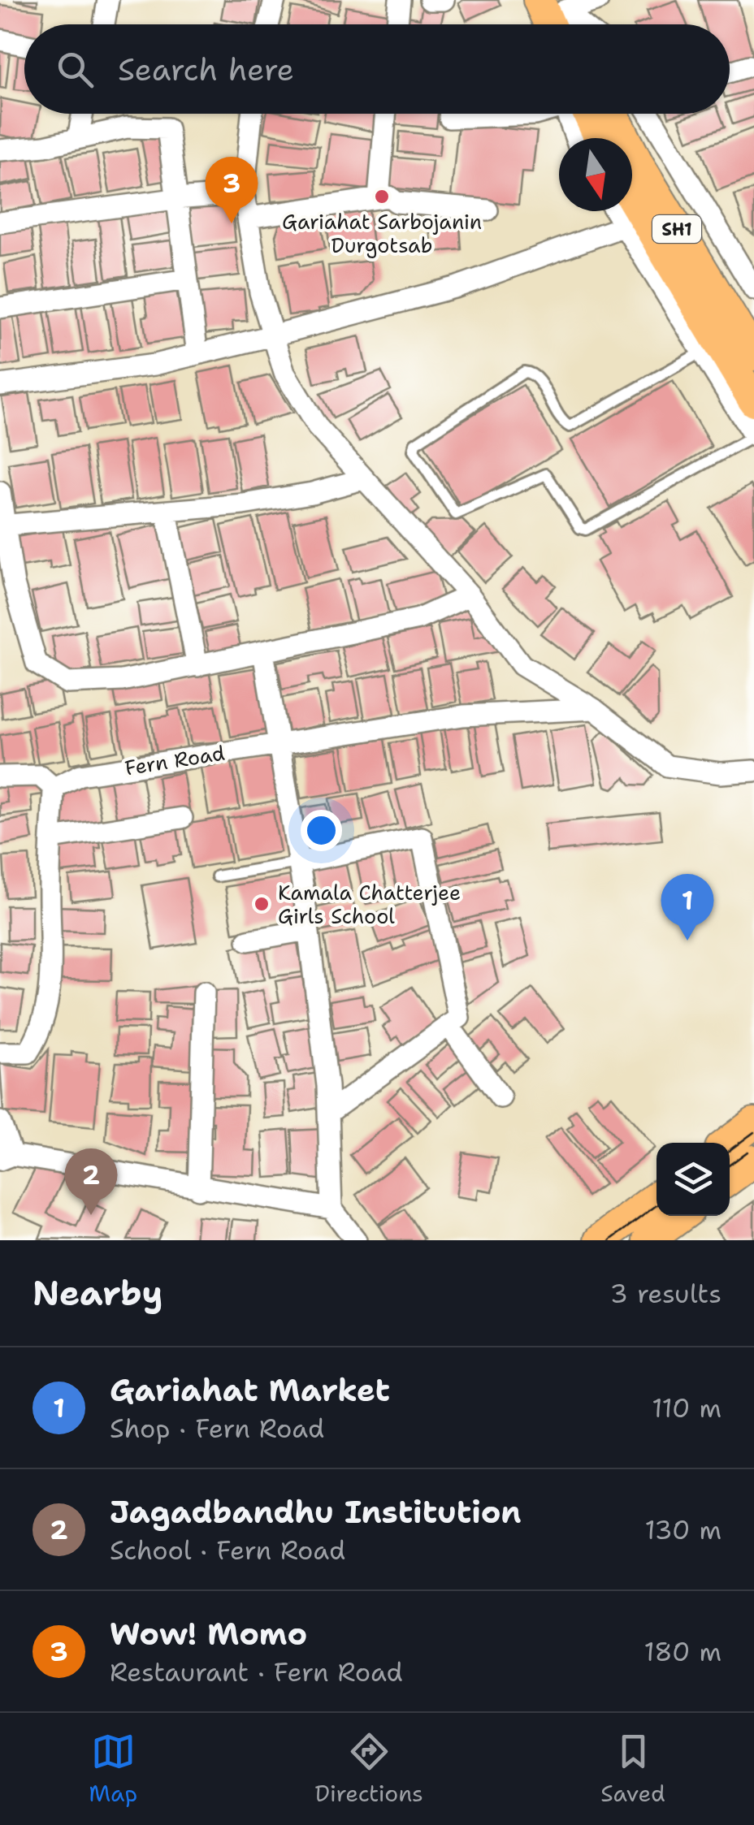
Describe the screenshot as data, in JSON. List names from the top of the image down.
{
  "streets": {
    "main road": ["SH1"],
    "street": ["Fern Road"]
  },
  "places": ["Gariahat Sarbojanin Durgotsab", "Kamala Chatterjee Girls School"],
  "north": "bottom",
  "page": {
    "search": "Search here",
    "pins": ["3", "1", "2"],
    "heading": ["Nearby", "3 results"],
    "list": [
      {
        "mark": "1",
        "name": "Gariahat Market",
        "note": "Shop · Fern Road",
        "value": "110 m"
      },
      {
        "mark": "2",
        "name": "Jagadbandhu Institution",
        "note": "School · Fern Road",
        "value": "130 m"
      },
      {
        "mark": "3",
        "name": "Wow! Momo",
        "note": "Restaurant · Fern Road",
        "value": "180 m"
      }
    ],
    "nav": ["Map", "Directions", "Saved"]
  }
}
